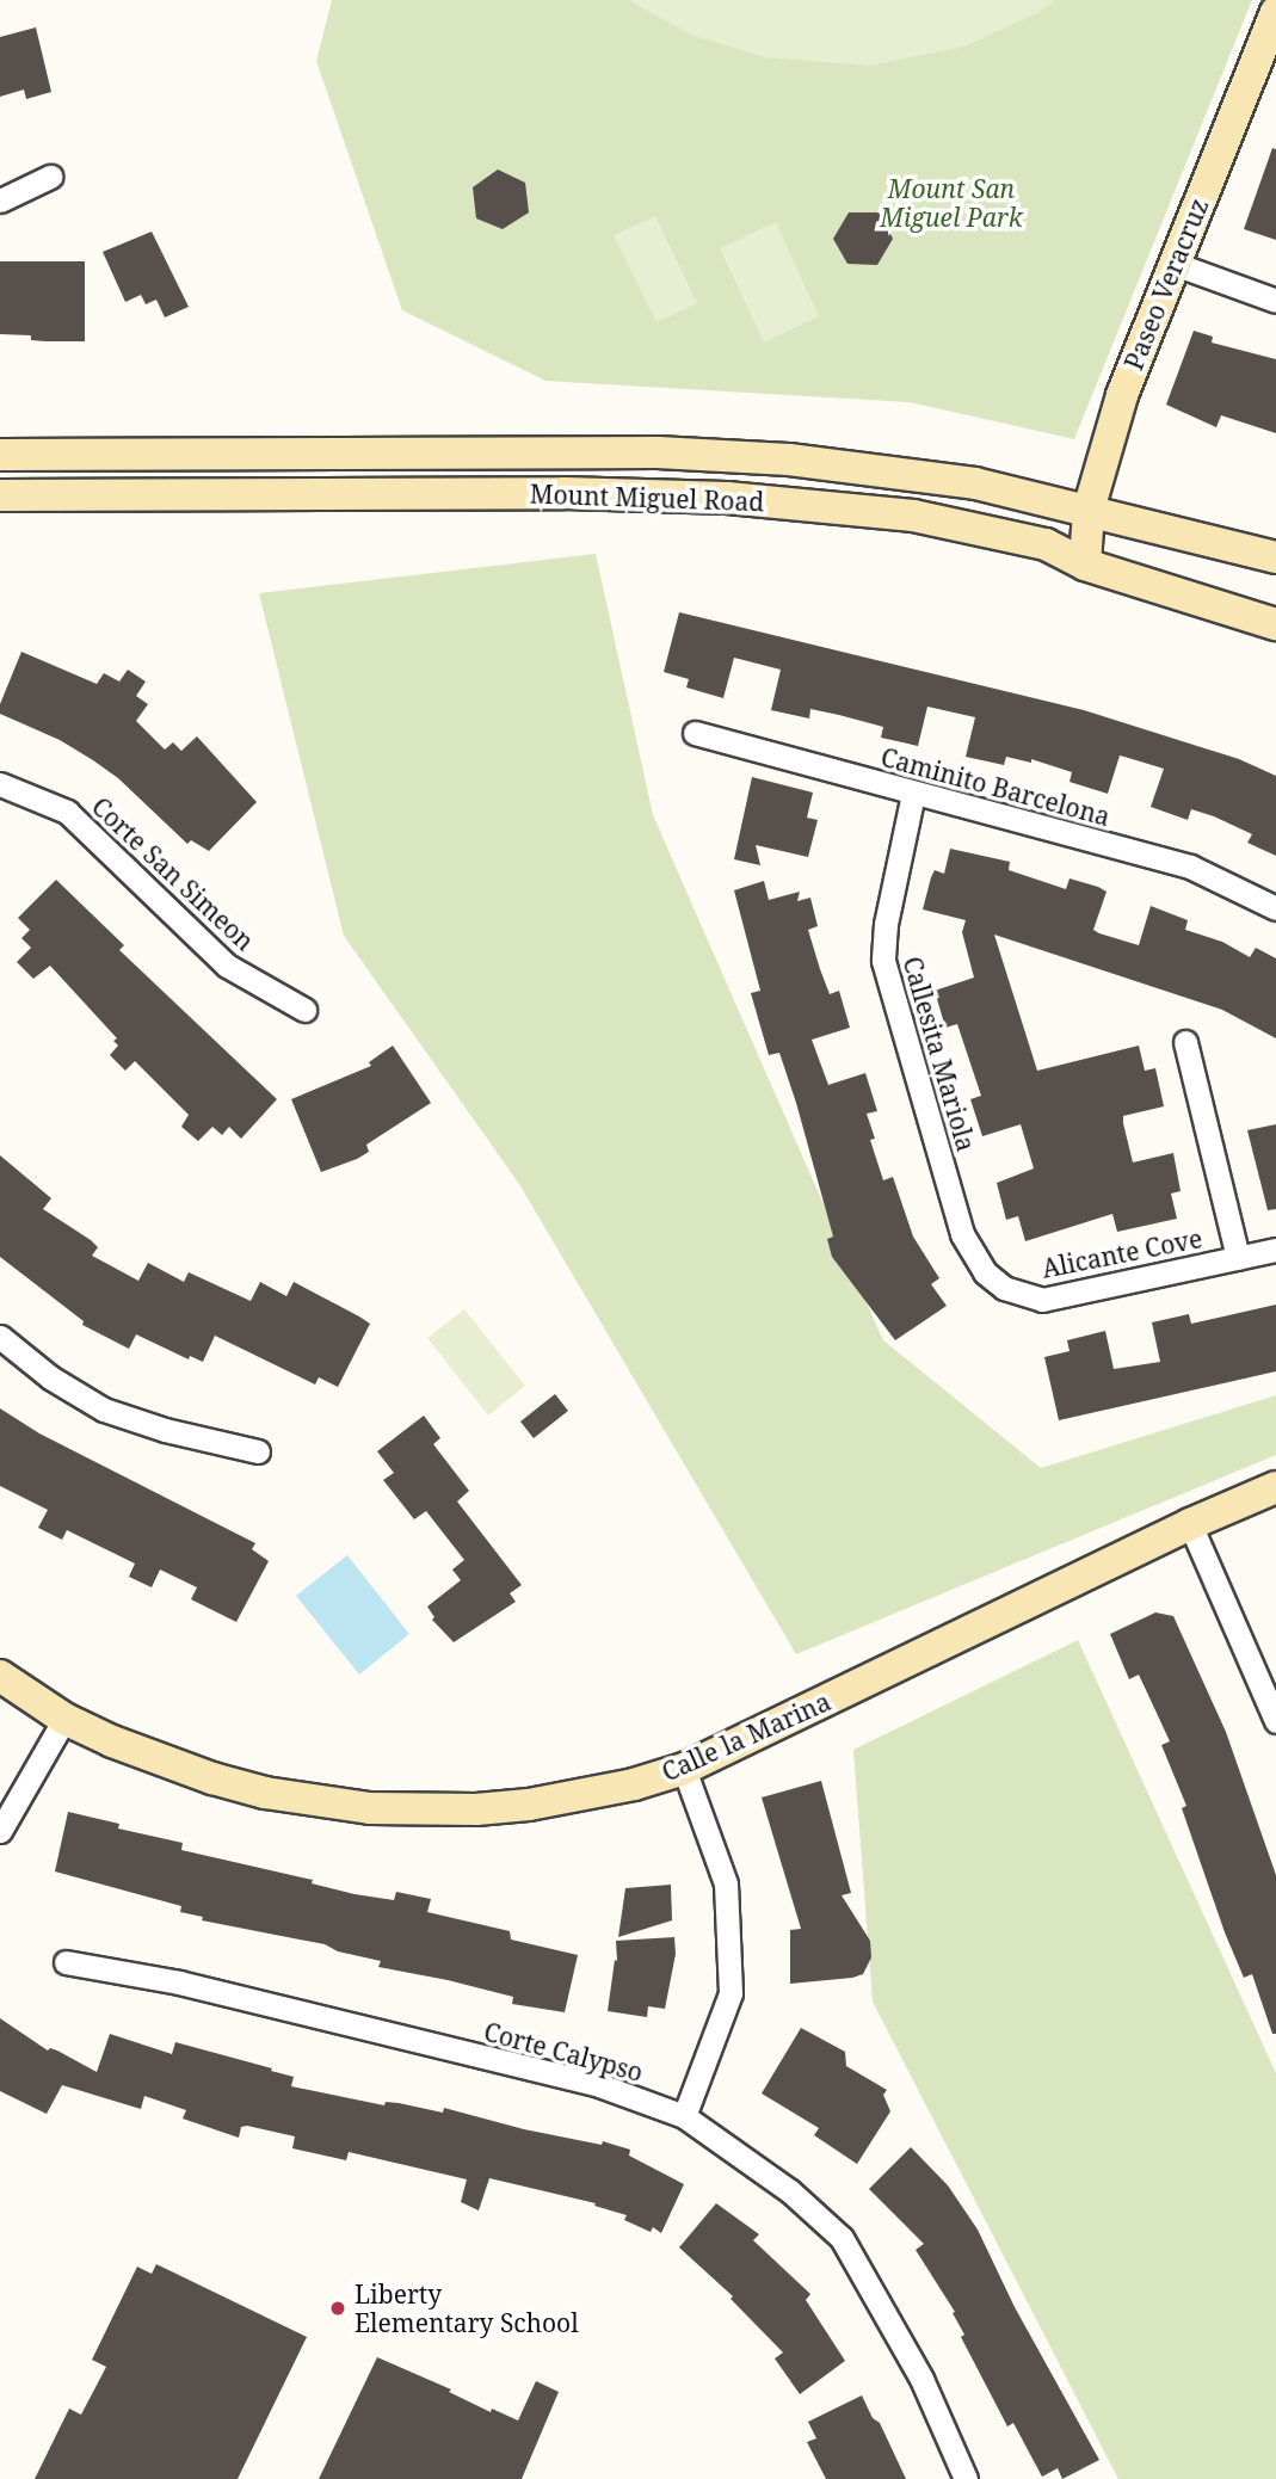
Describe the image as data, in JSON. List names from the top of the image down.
{
  "streets": {
    "street": [
      "Paseo Veracruz",
      "Mount Miguel Road",
      "Caminito Barcelona",
      "Corte San Simeon",
      "Callesita Mariola",
      "Alicante Cove",
      "Calle la Marina",
      "Corte Calypso"
    ]
  },
  "crossings": [
    ["Paseo Veracruz", "Mount Miguel Road"],
    ["Caminito Barcelona", "Callesita Mariola"],
    ["Callesita Mariola", "Alicante Cove"]
  ],
  "parks": ["Mount San Miguel Park"],
  "places": ["Liberty Elementary School"]
}
